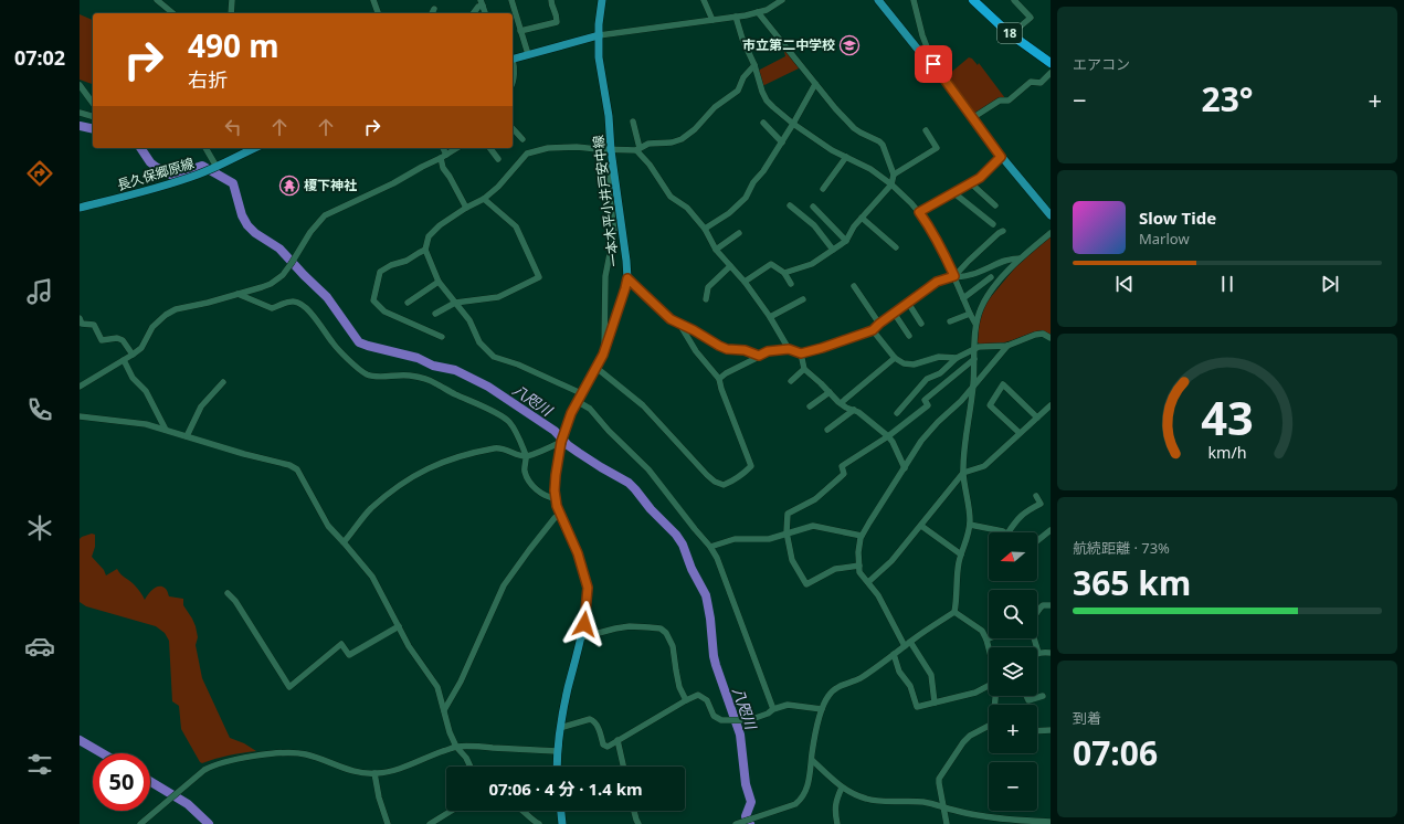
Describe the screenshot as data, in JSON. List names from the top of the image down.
{
  "streets": {
    "highway": ["18"],
    "main road": ["長久保郷原線", "一本木平小井戸安中線"]
  },
  "water": ["八咫川"],
  "places": {
    "school or university": ["市立第二中学校"],
    "temple": ["榎下神社"]
  },
  "north": "left",
  "page": {
    "tabs": "07:02",
    "tile": [
      "エアコン",
      ["航続距離 · 73%", "365 km"],
      ["到着", "07:06"]
    ],
    "turn": ["490 m", "右折"],
    "heat": ["−", "23°", "+"],
    "song": ["Slow Tide", "Marlow"],
    "map_buttons": ["+", "−"],
    "limit": "50",
    "trip": "07:06 · 4 分 · 1.4 km",
    "gauge": ["43", "km/h"]
  }
}
